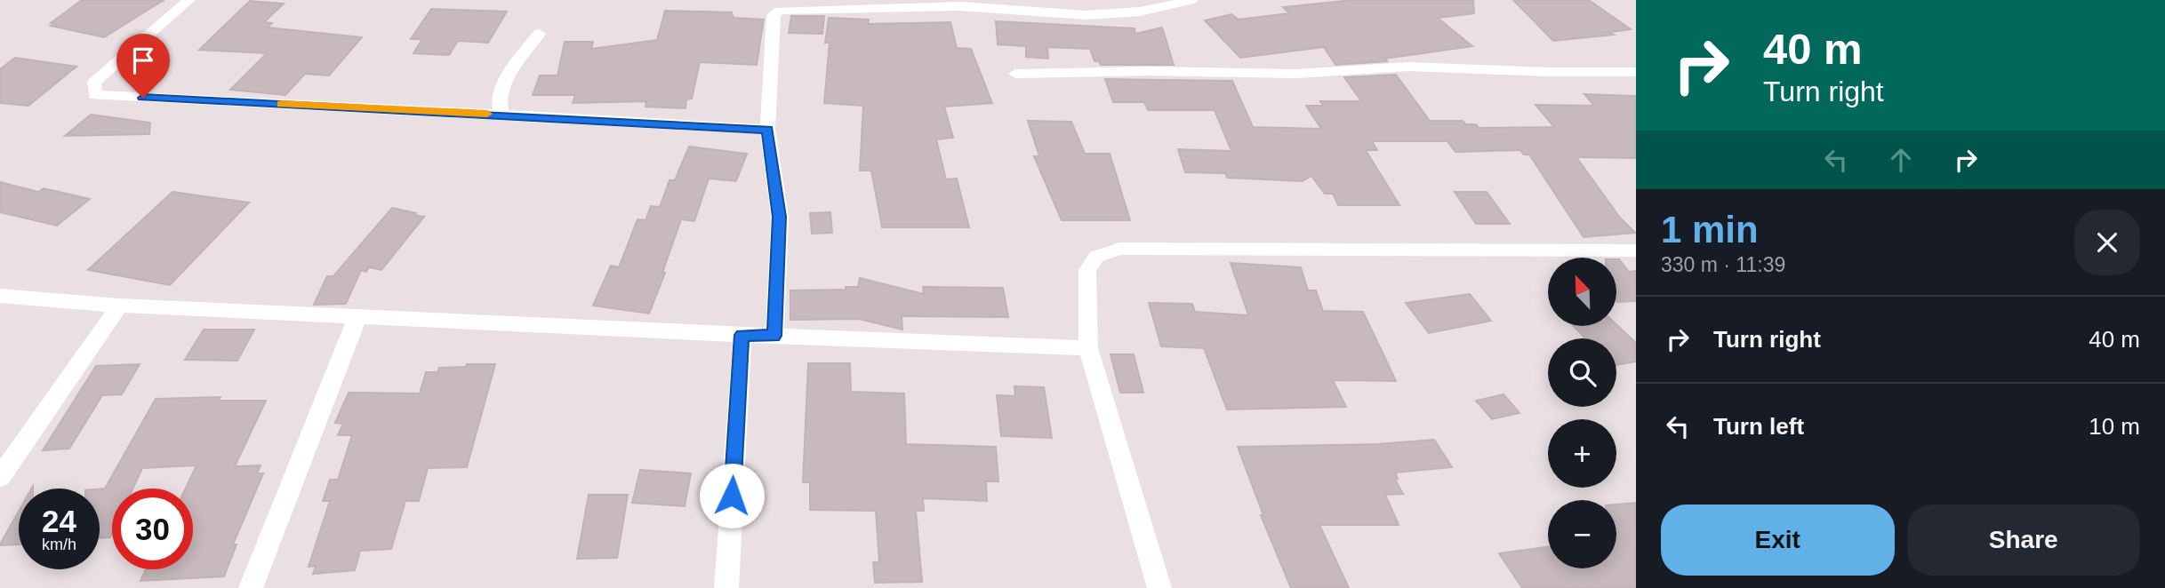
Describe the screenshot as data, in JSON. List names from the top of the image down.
{
  "north": "top left",
  "page": {
    "turn": ["40 m", "Turn right"],
    "heading": ["1 min", "330 m · 11:39"],
    "map_buttons": ["+", "−"],
    "list": [
      {
        "name": "Turn right",
        "value": "40 m"
      },
      {
        "name": "Turn left",
        "value": "10 m"
      }
    ],
    "speed": "24 km/h",
    "limit": "30",
    "buttons": ["Exit", "Share"]
  }
}
